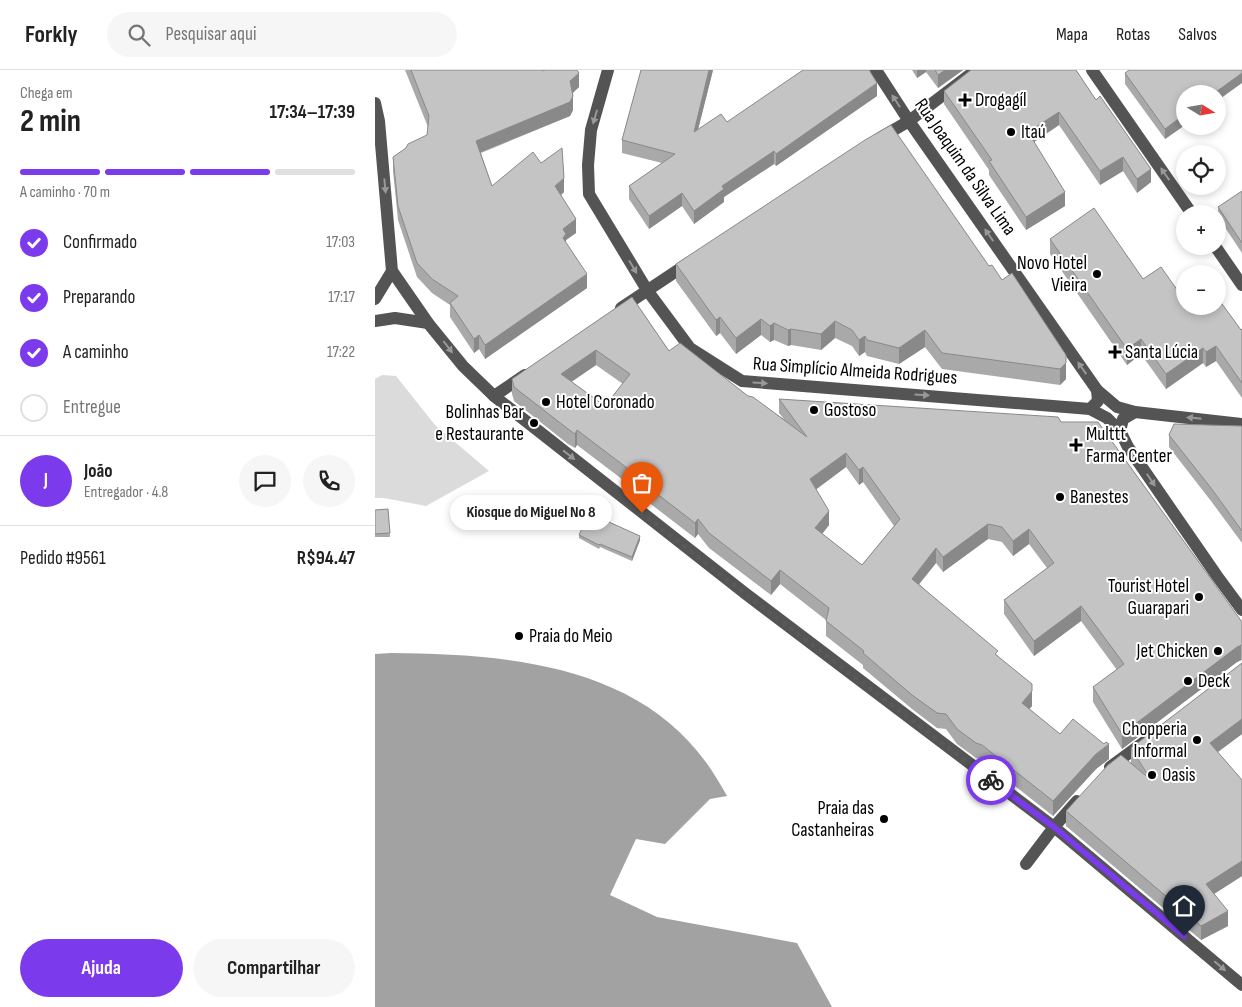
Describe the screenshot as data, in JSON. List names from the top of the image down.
{
  "streets": {
    "street": ["Rua Joaquim da Silva Lima", "Rua Simplício Almeida Rodrigues"]
  },
  "one_way": ["Rua Joaquim da Silva Lima", "Rua Simplício Almeida Rodrigues"],
  "places": {
    "health": ["Drogagíl", "Santa Lúcia", "Multtt Farma Center"],
    "other": [
      "Itaú",
      "Novo Hotel Vieira",
      "Hotel Coronado",
      "Gostoso",
      "Bolinhas Bar e Restaurante",
      "Banestes",
      "Kiosque do Miguel No 8",
      "Tourist Hotel Guarapari",
      "Praia do Meio",
      "Jet Chicken",
      "Deck",
      "Chopperia Informal",
      "Oasis",
      "Praia das Castanheiras"
    ]
  },
  "north": "right",
  "page": {
    "header": "Forkly",
    "search": "Pesquisar aqui",
    "nav": ["Mapa", "Rotas", "Salvos"],
    "heading": ["2 min", "Chega em", "17:34–17:39"],
    "panel": [
      "João",
      "Entregador · 4.8",
      "Pedido #9561",
      "R$94.47"
    ],
    "map_buttons": ["+", "−"],
    "bar": "A caminho · 70 m",
    "list": [
      ["Confirmado", "17:03"],
      ["Preparando", "17:17"],
      ["A caminho", "17:22"],
      "Entregue"
    ],
    "round": "J",
    "bubble": "Kiosque do Miguel No 8",
    "buttons": ["Ajuda", "Compartilhar"]
  }
}
